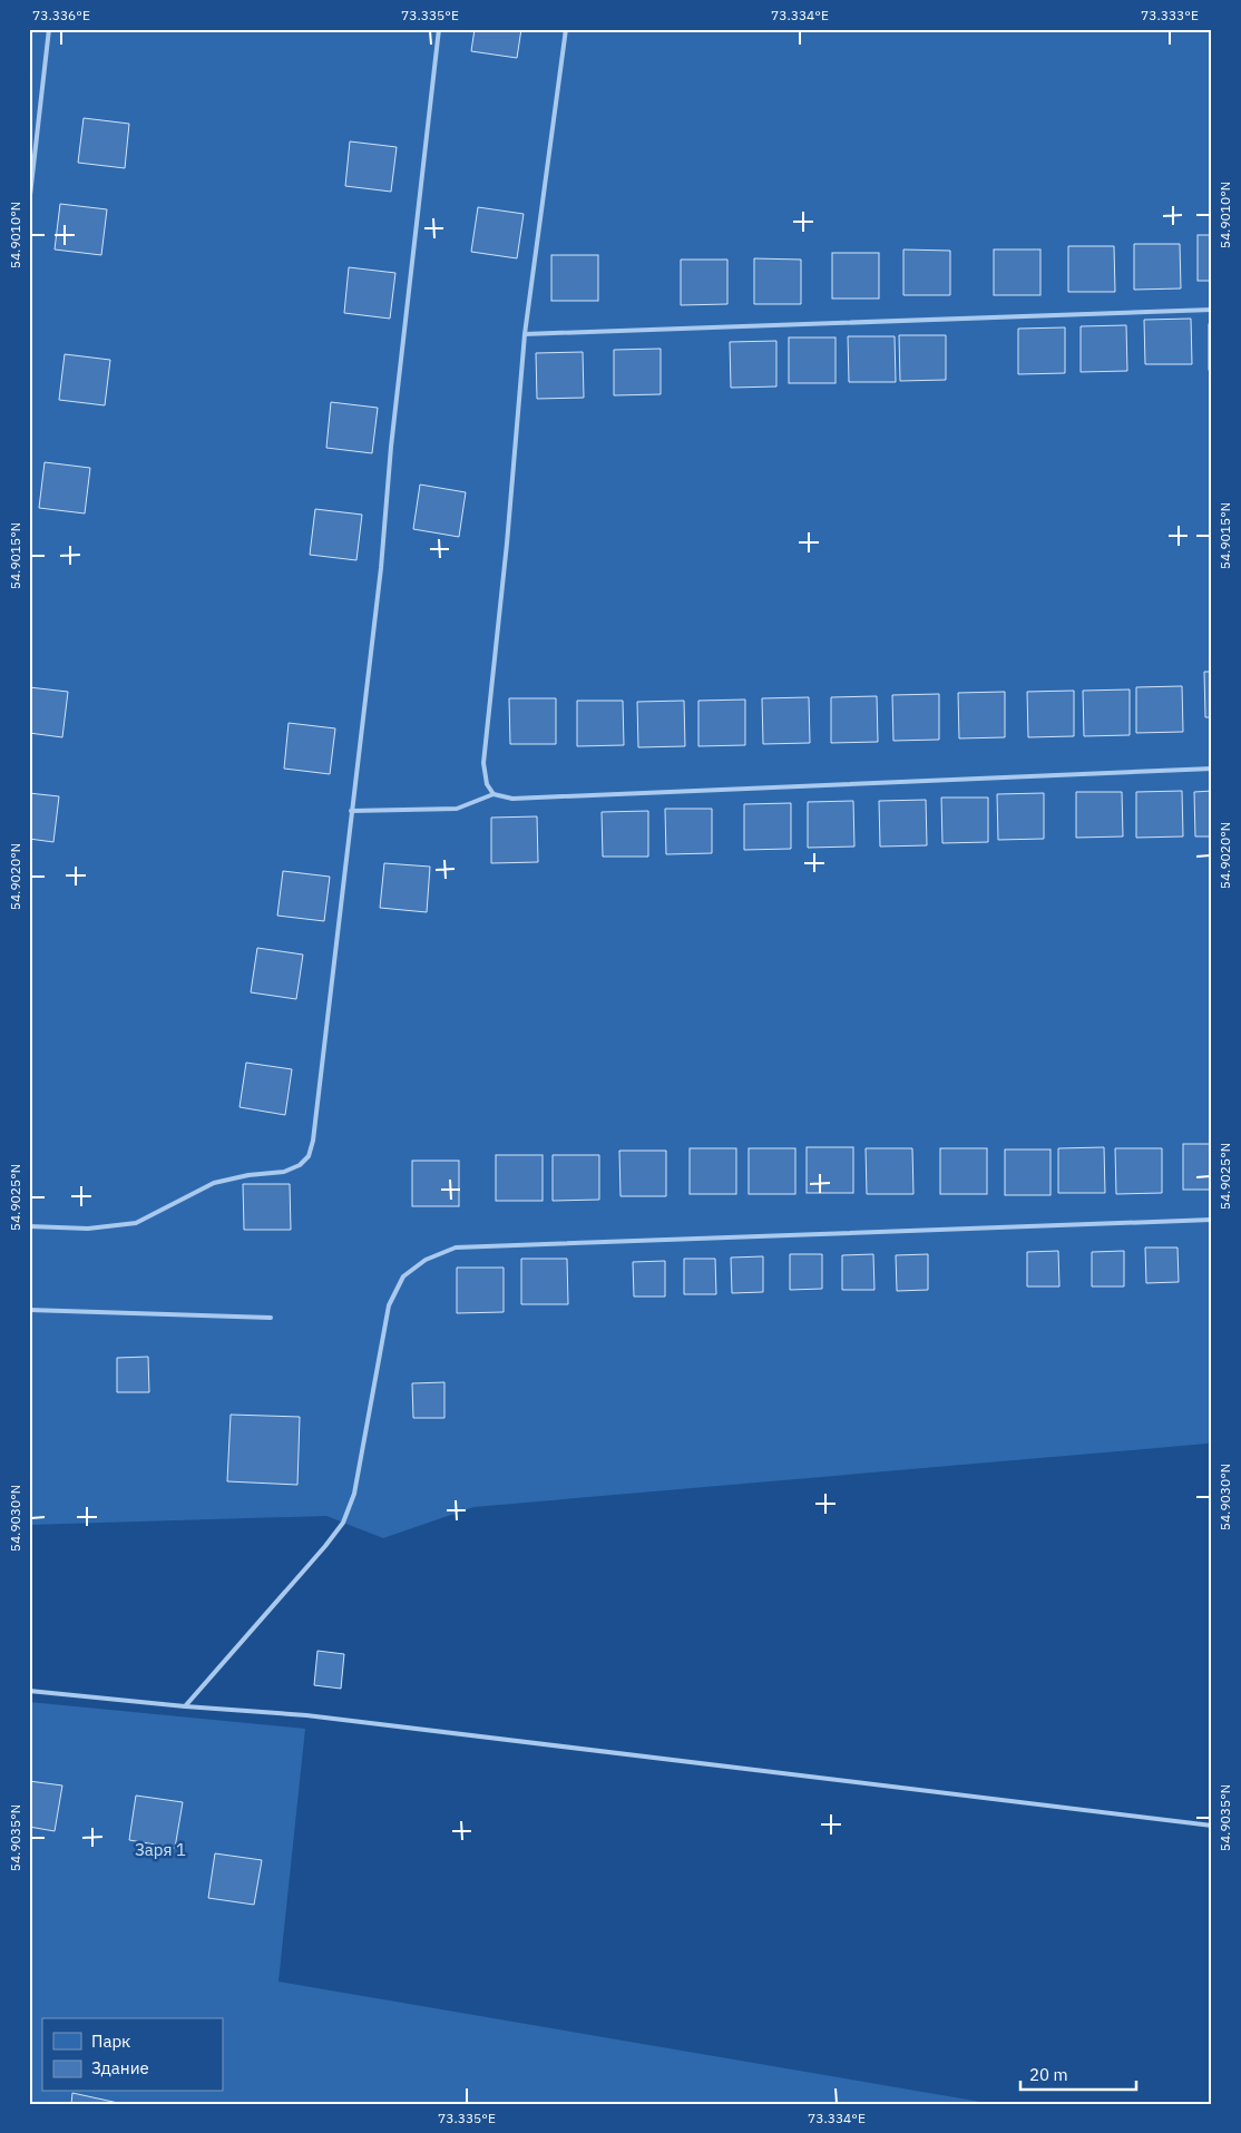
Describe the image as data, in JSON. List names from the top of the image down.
{
  "parks": ["Заря 1"],
  "legend": ["Парк", "Здание"],
  "scale_bar": "20 m",
  "coordinates": [
    "73.336°E",
    "73.335°E",
    "73.334°E",
    "73.333°E",
    "54.9010°N",
    "54.9015°N",
    "54.9020°N",
    "54.9025°N",
    "54.9030°N",
    "54.9035°N"
  ]
}
